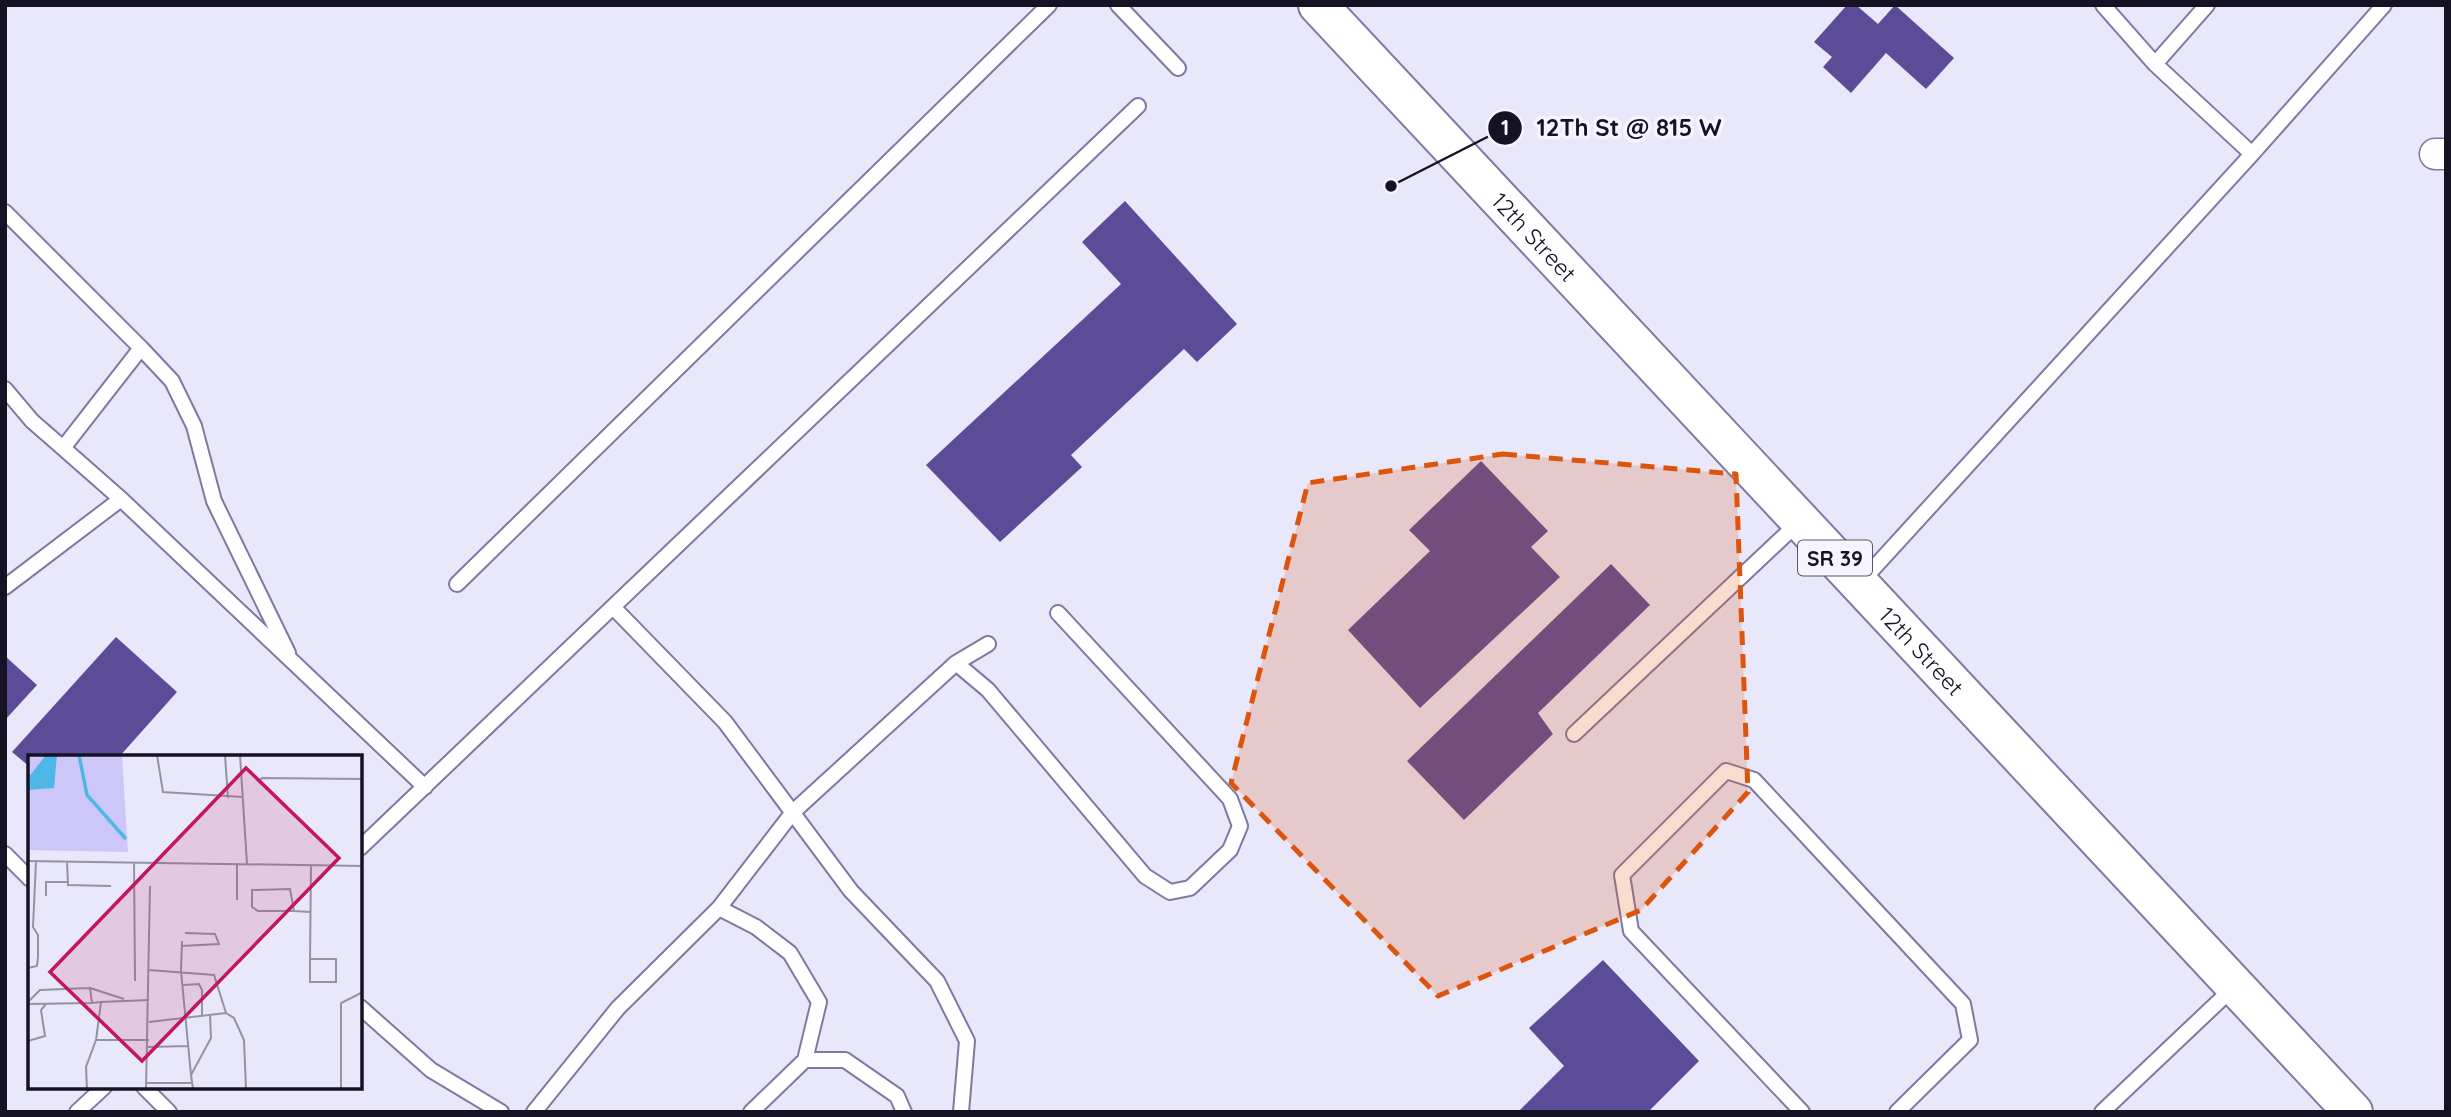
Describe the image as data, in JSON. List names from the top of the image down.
{
  "streets": {
    "main road": ["12th Street", "SR 39"]
  },
  "places": ["12Th St @ 815 W"]
}
